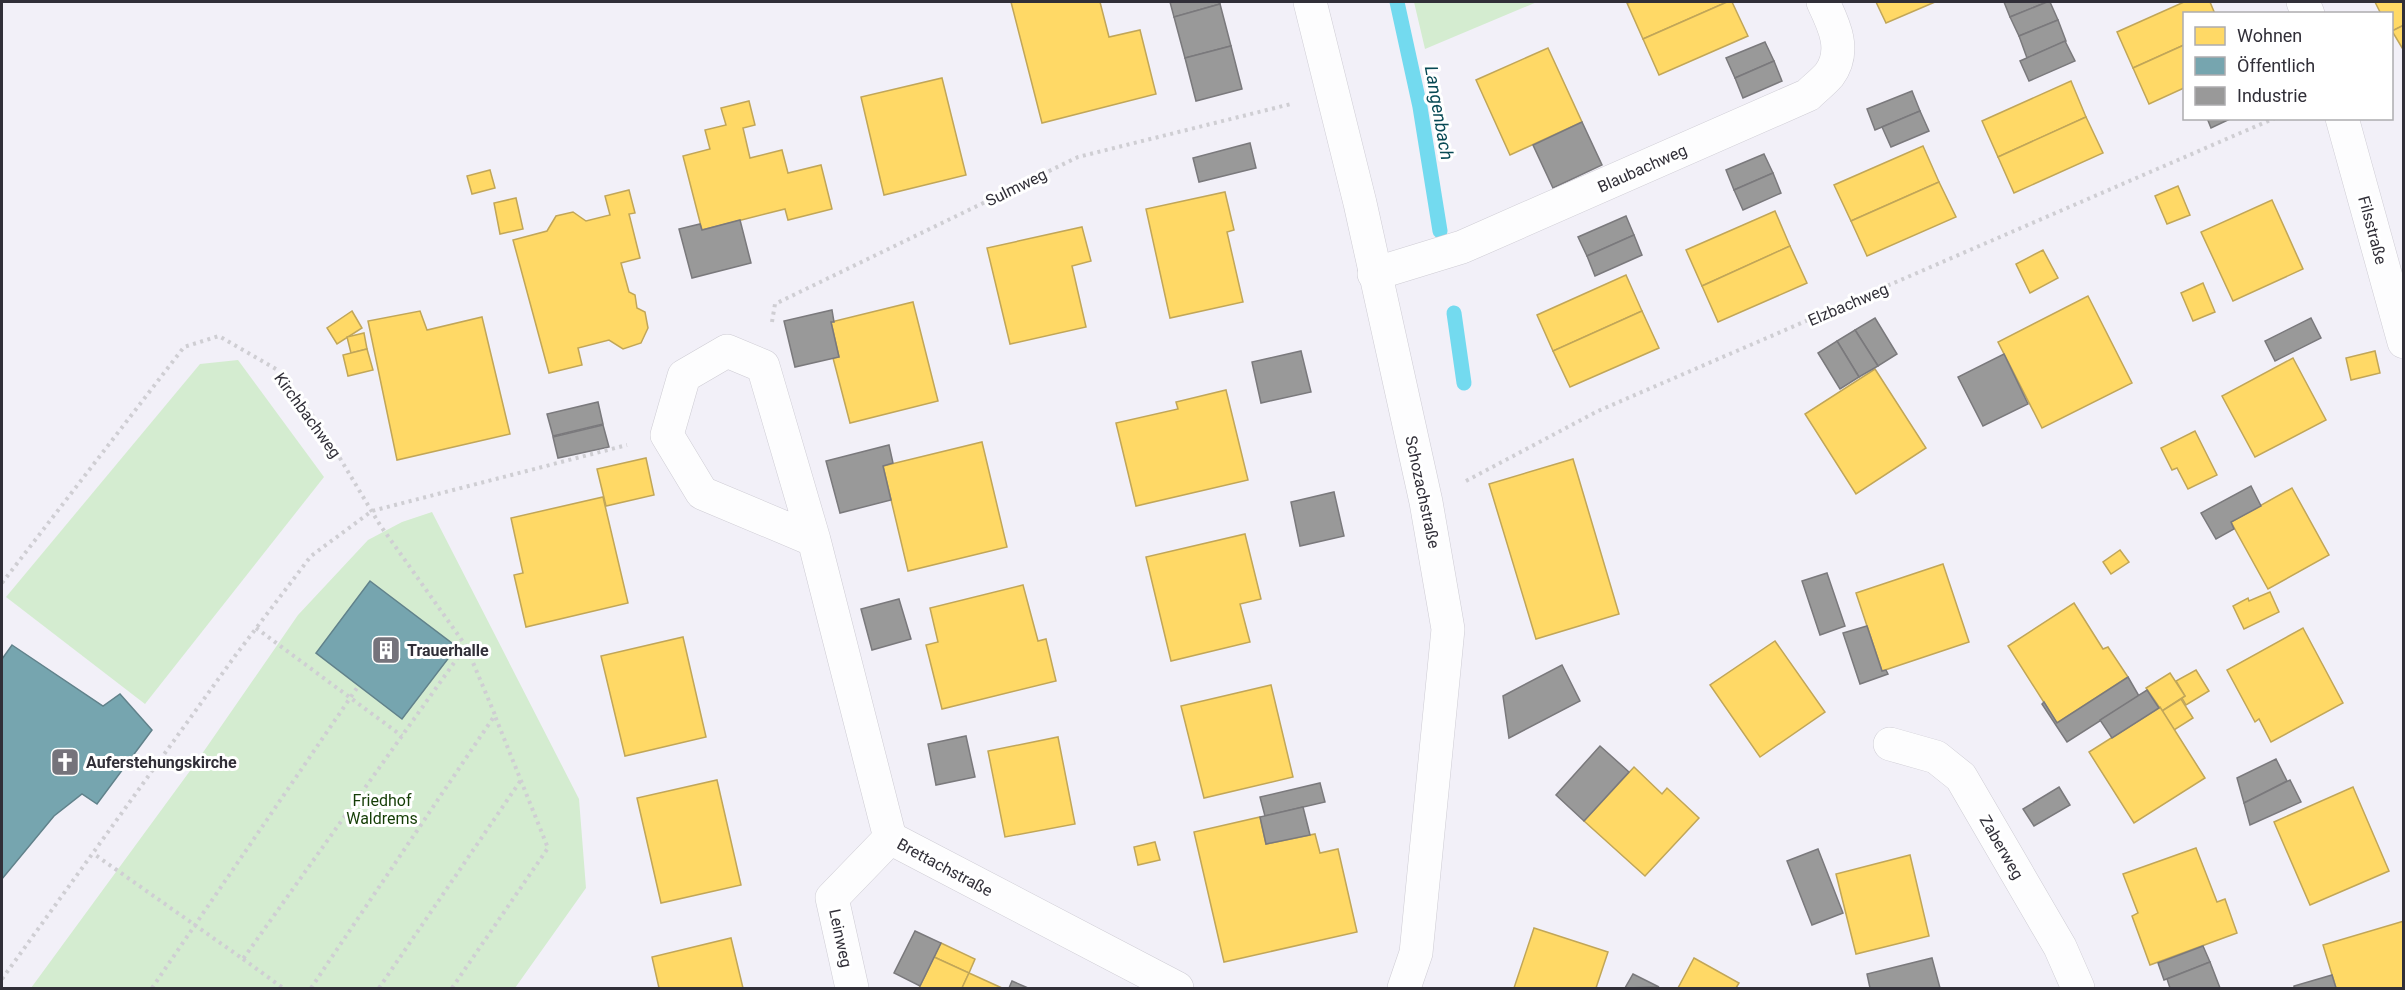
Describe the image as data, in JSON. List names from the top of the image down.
{
  "streets": {
    "street": [
      "Blaubachweg",
      "Filsstraße",
      "Schozachstraße",
      "Zaberweg",
      "Brettachstraße",
      "Leinweg"
    ],
    "path": ["Sulmweg", "Elzbachweg", "Kirchbachweg"]
  },
  "crossings": [
    ["Blaubachweg", "Schozachstraße"],
    ["Sulmweg", "Schozachstraße"],
    ["Sulmweg", "Brettachstraße"],
    ["Elzbachweg", "Schozachstraße"],
    ["Brettachstraße", "Leinweg"]
  ],
  "water": ["Langenbach"],
  "parks": ["Friedhof Waldrems"],
  "places": {
    "building": ["Trauerhalle"],
    "church": ["Auferstehungskirche"]
  },
  "legend": ["Wohnen", "Öffentlich", "Industrie"]
}
